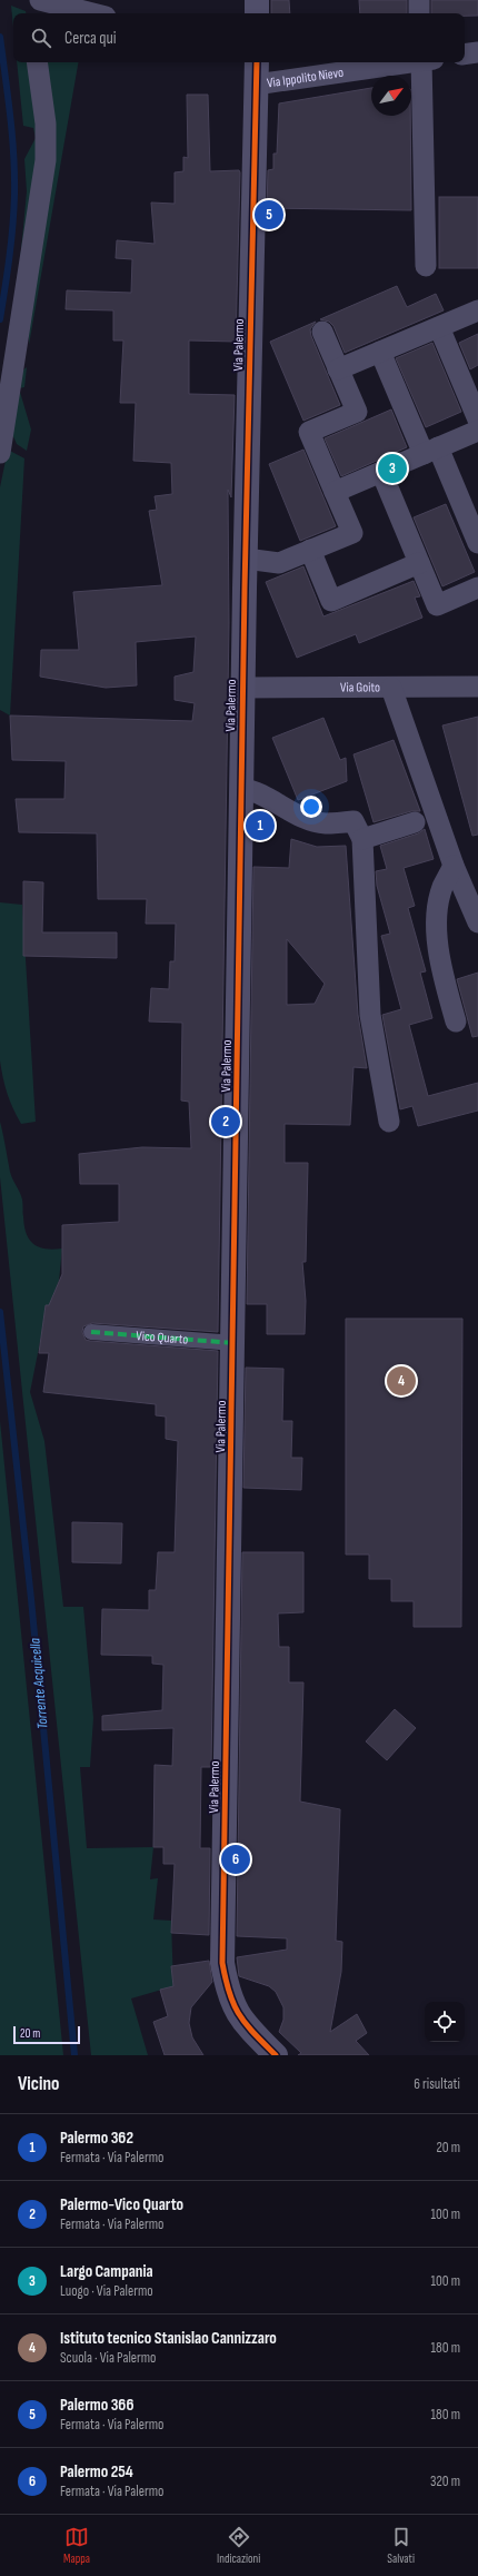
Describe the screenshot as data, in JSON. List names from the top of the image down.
{
  "streets": {
    "main road": ["Via Palermo"],
    "street": ["Via Ippolito Nievo", "Via Goito", "Vico Quarto"]
  },
  "crossings": [
    ["Via Ippolito Nievo", "Via Palermo"],
    ["Via Palermo", "Via Goito"],
    ["Via Palermo", "Vico Quarto"]
  ],
  "water": ["Torrente Acquicella"],
  "scale_bar": "20 m",
  "north": "top right",
  "page": {
    "search": "Cerca qui",
    "pins": [
      "5",
      "3",
      "1",
      "2",
      "4",
      "6"
    ],
    "scale": "20 m",
    "heading": ["Vicino", "6 risultati"],
    "list": [
      {
        "mark": "1",
        "name": "Palermo 362",
        "note": "Fermata · Via Palermo",
        "value": "20 m"
      },
      {
        "mark": "2",
        "name": "Palermo-Vico Quarto",
        "note": "Fermata · Via Palermo",
        "value": "100 m"
      },
      {
        "mark": "3",
        "name": "Largo Campania",
        "note": "Luogo · Via Palermo",
        "value": "100 m"
      },
      {
        "mark": "4",
        "name": "Istituto tecnico Stanislao Cannizzaro",
        "note": "Scuola · Via Palermo",
        "value": "180 m"
      },
      {
        "mark": "5",
        "name": "Palermo 366",
        "note": "Fermata · Via Palermo",
        "value": "180 m"
      },
      {
        "mark": "6",
        "name": "Palermo 254",
        "note": "Fermata · Via Palermo",
        "value": "320 m"
      }
    ],
    "nav": ["Mappa", "Indicazioni", "Salvati"]
  }
}
